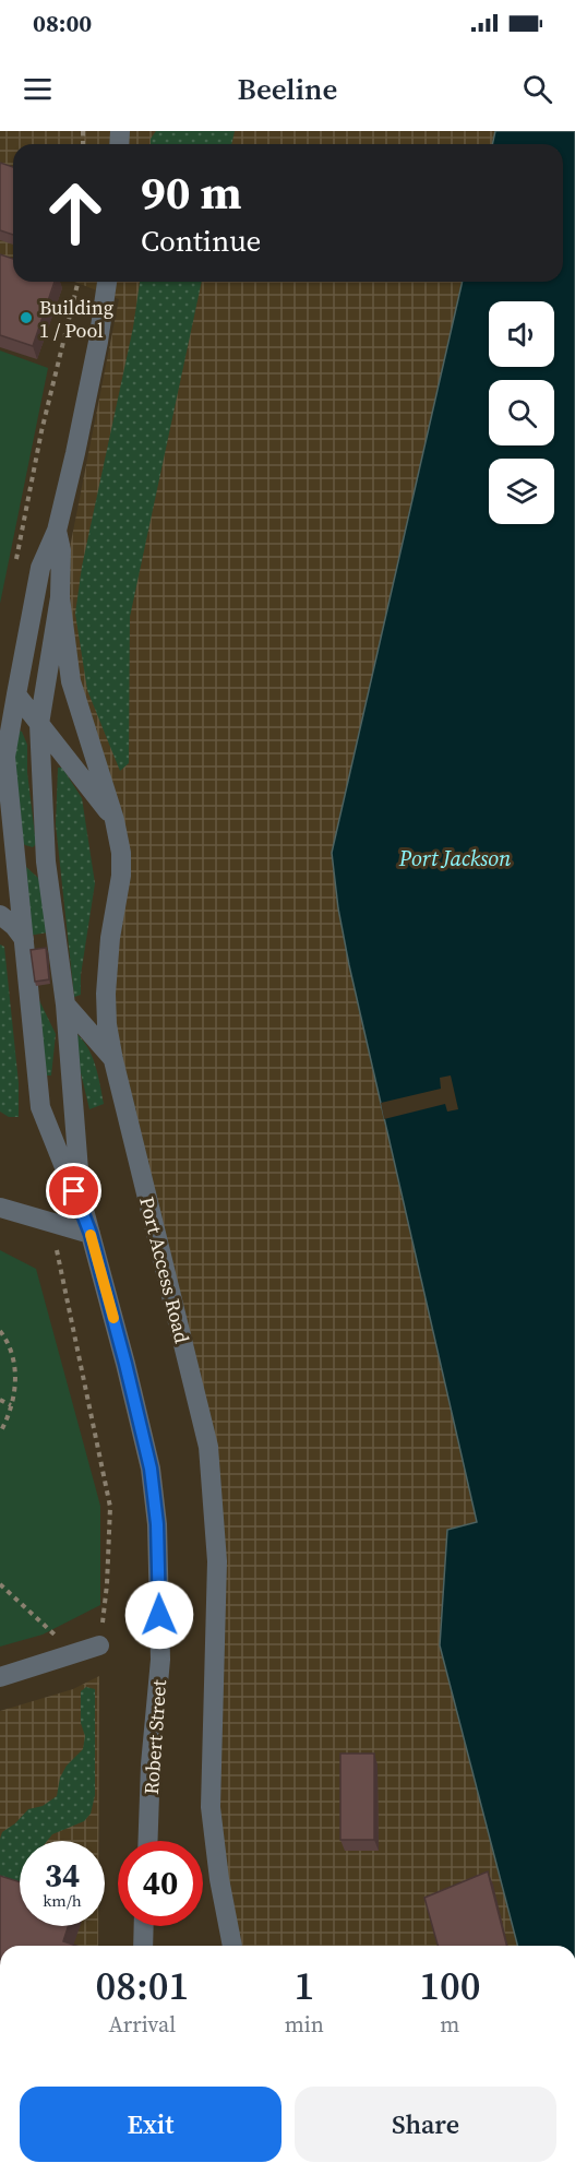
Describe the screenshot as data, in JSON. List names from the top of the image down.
{
  "streets": {
    "street": ["Port Access Road", "Robert Street"]
  },
  "water": ["Port Jackson"],
  "places": ["Building 1 / Pool"],
  "page": {
    "status": "08:00",
    "header": "Beeline",
    "turn": ["90 m", "Continue"],
    "speed": "34 km/h",
    "limit": "40",
    "eta": [
      "08:01",
      "Arrival",
      "1",
      "min",
      "100",
      "m"
    ],
    "buttons": ["Exit", "Share"]
  }
}
